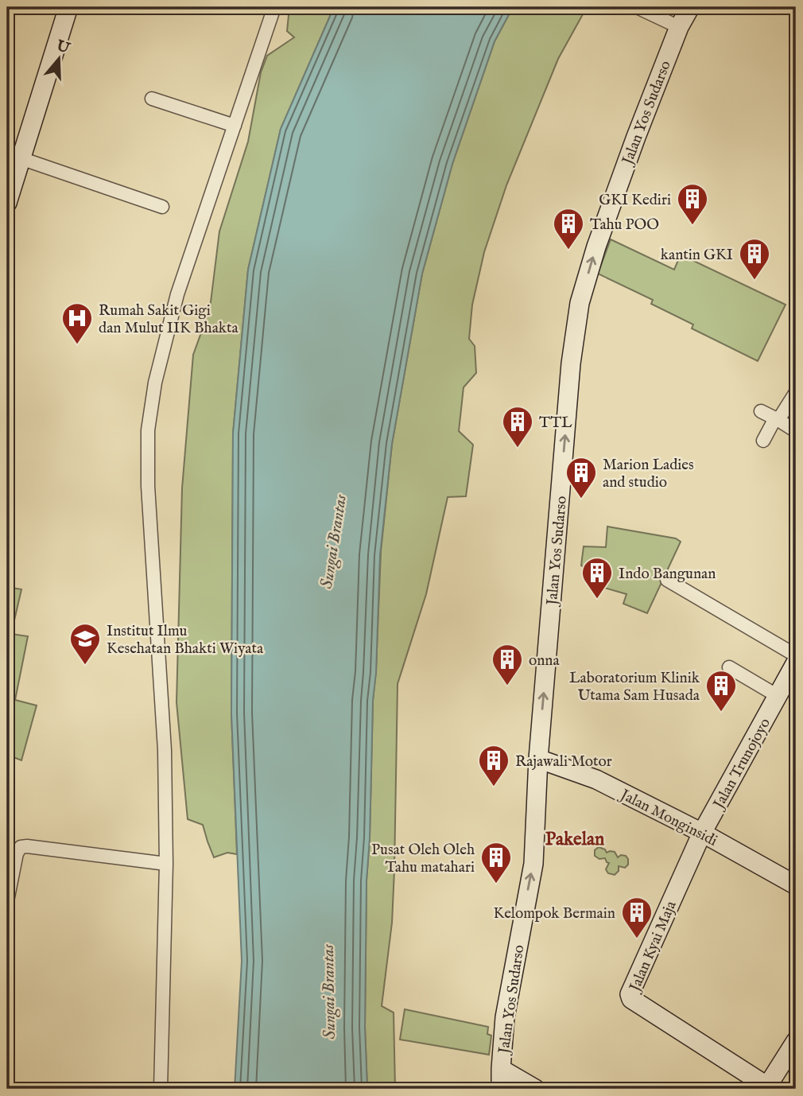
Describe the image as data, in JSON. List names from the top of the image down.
{
  "streets": {
    "main road": [
      "Jalan Yos Sudarso",
      "Jalan Trunojoyo",
      "Jalan Monginsidi",
      "Jalan Kyai Maja"
    ]
  },
  "crossings": [
    ["Jalan Yos Sudarso", "Jalan Monginsidi"],
    ["Jalan Trunojoyo", "Jalan Monginsidi"],
    ["Jalan Trunojoyo", "Jalan Kyai Maja"],
    ["Jalan Monginsidi", "Jalan Kyai Maja"]
  ],
  "one_way": ["Jalan Yos Sudarso"],
  "districts": ["Pakelan"],
  "water": ["Sungai Brantas"],
  "places": {
    "building": [
      "GKI Kediri",
      "Tahu POO",
      "kantin GKI",
      "TTL",
      "Marion Ladies and studio",
      "Indo Bangunan",
      "onna",
      "Laboratorium Klinik Utama Sam Husada",
      "Rajawali Motor",
      "Pusat Oleh Oleh Tahu matahari",
      "Kelompok Bermain"
    ],
    "hospital": ["Rumah Sakit Gigi dan Mulut IIK Bhakta"],
    "school or university": ["Institut Ilmu Kesehatan Bhakti Wiyata"]
  },
  "north": "top"
}
